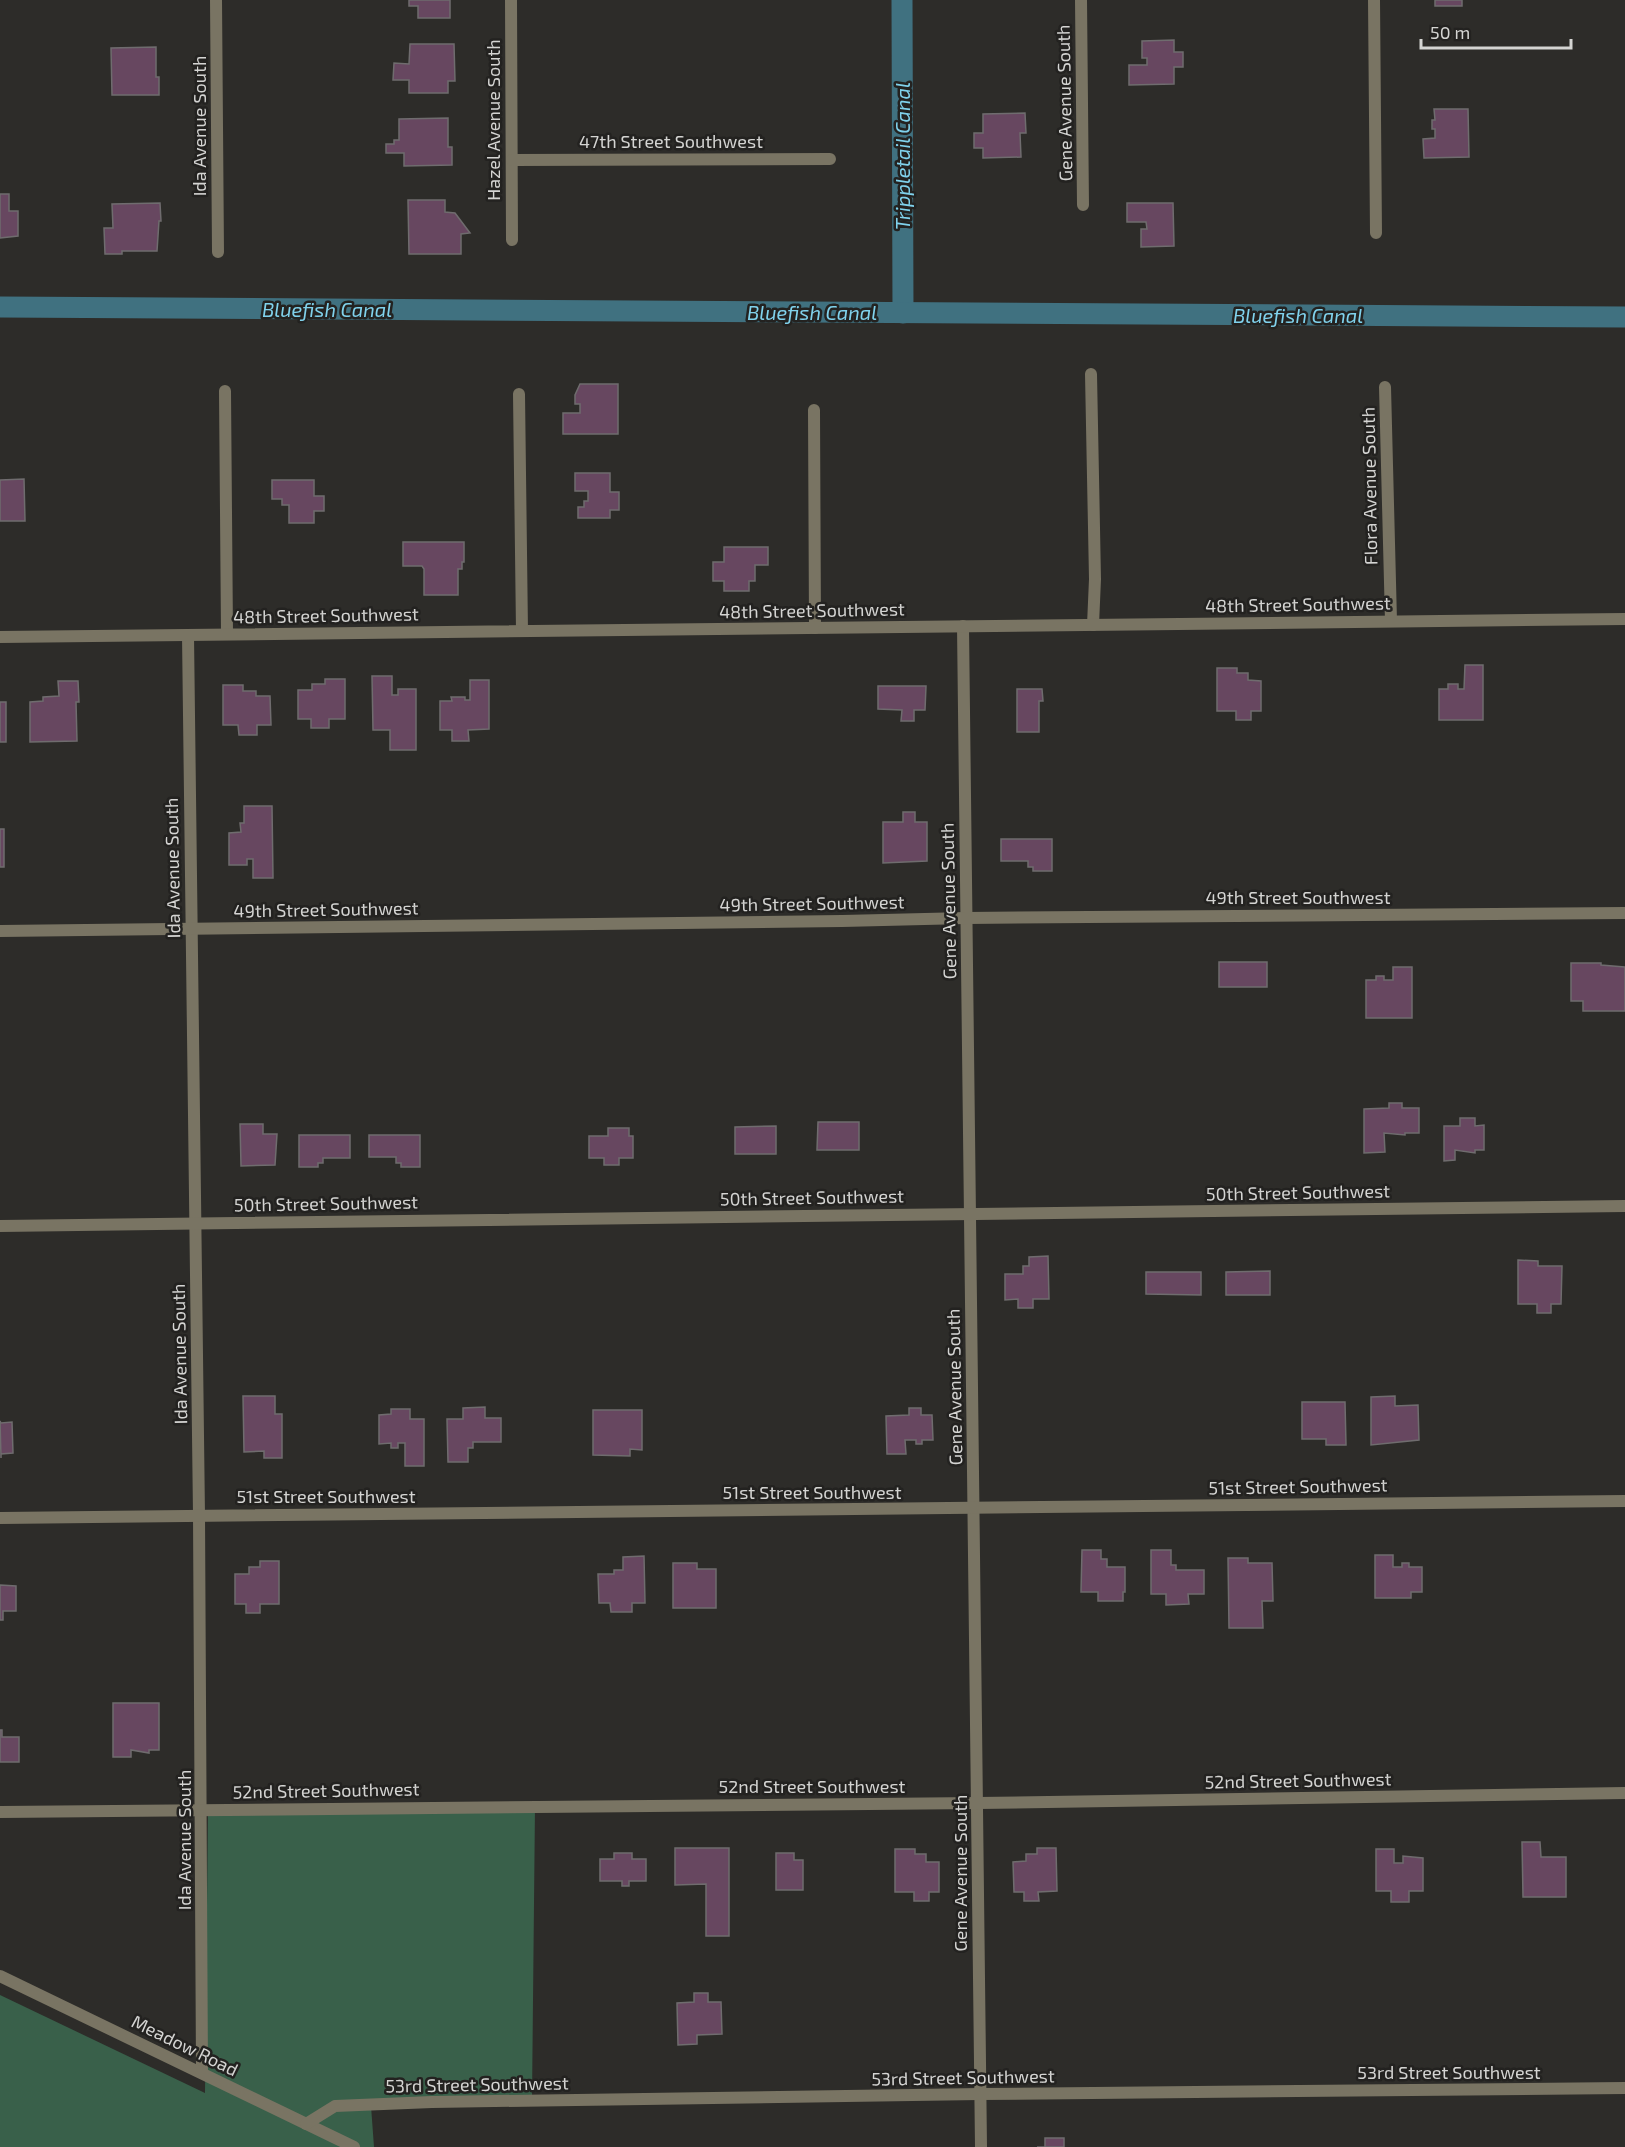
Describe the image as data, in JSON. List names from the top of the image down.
{
  "streets": {
    "street": [
      "Gene Avenue South",
      "Hazel Avenue South",
      "Ida Avenue South",
      "47th Street Southwest",
      "Flora Avenue South",
      "48th Street Southwest",
      "49th Street Southwest",
      "50th Street Southwest",
      "51st Street Southwest",
      "52nd Street Southwest",
      "Meadow Road",
      "53rd Street Southwest"
    ]
  },
  "crossings": [
    ["Gene Avenue South", "48th Street Southwest"],
    ["Gene Avenue South", "49th Street Southwest"],
    ["Gene Avenue South", "50th Street Southwest"],
    ["Gene Avenue South", "51st Street Southwest"],
    ["Gene Avenue South", "52nd Street Southwest"],
    ["Gene Avenue South", "53rd Street Southwest"],
    ["Hazel Avenue South", "47th Street Southwest"],
    ["Ida Avenue South", "48th Street Southwest"],
    ["Ida Avenue South", "49th Street Southwest"],
    ["Ida Avenue South", "50th Street Southwest"],
    ["Ida Avenue South", "51st Street Southwest"],
    ["Ida Avenue South", "52nd Street Southwest"],
    ["Ida Avenue South", "Meadow Road"],
    ["Flora Avenue South", "48th Street Southwest"],
    ["Meadow Road", "53rd Street Southwest"]
  ],
  "water": ["Trippletail Canal", "Bluefish Canal"],
  "scale_bar": "50 m"
}
